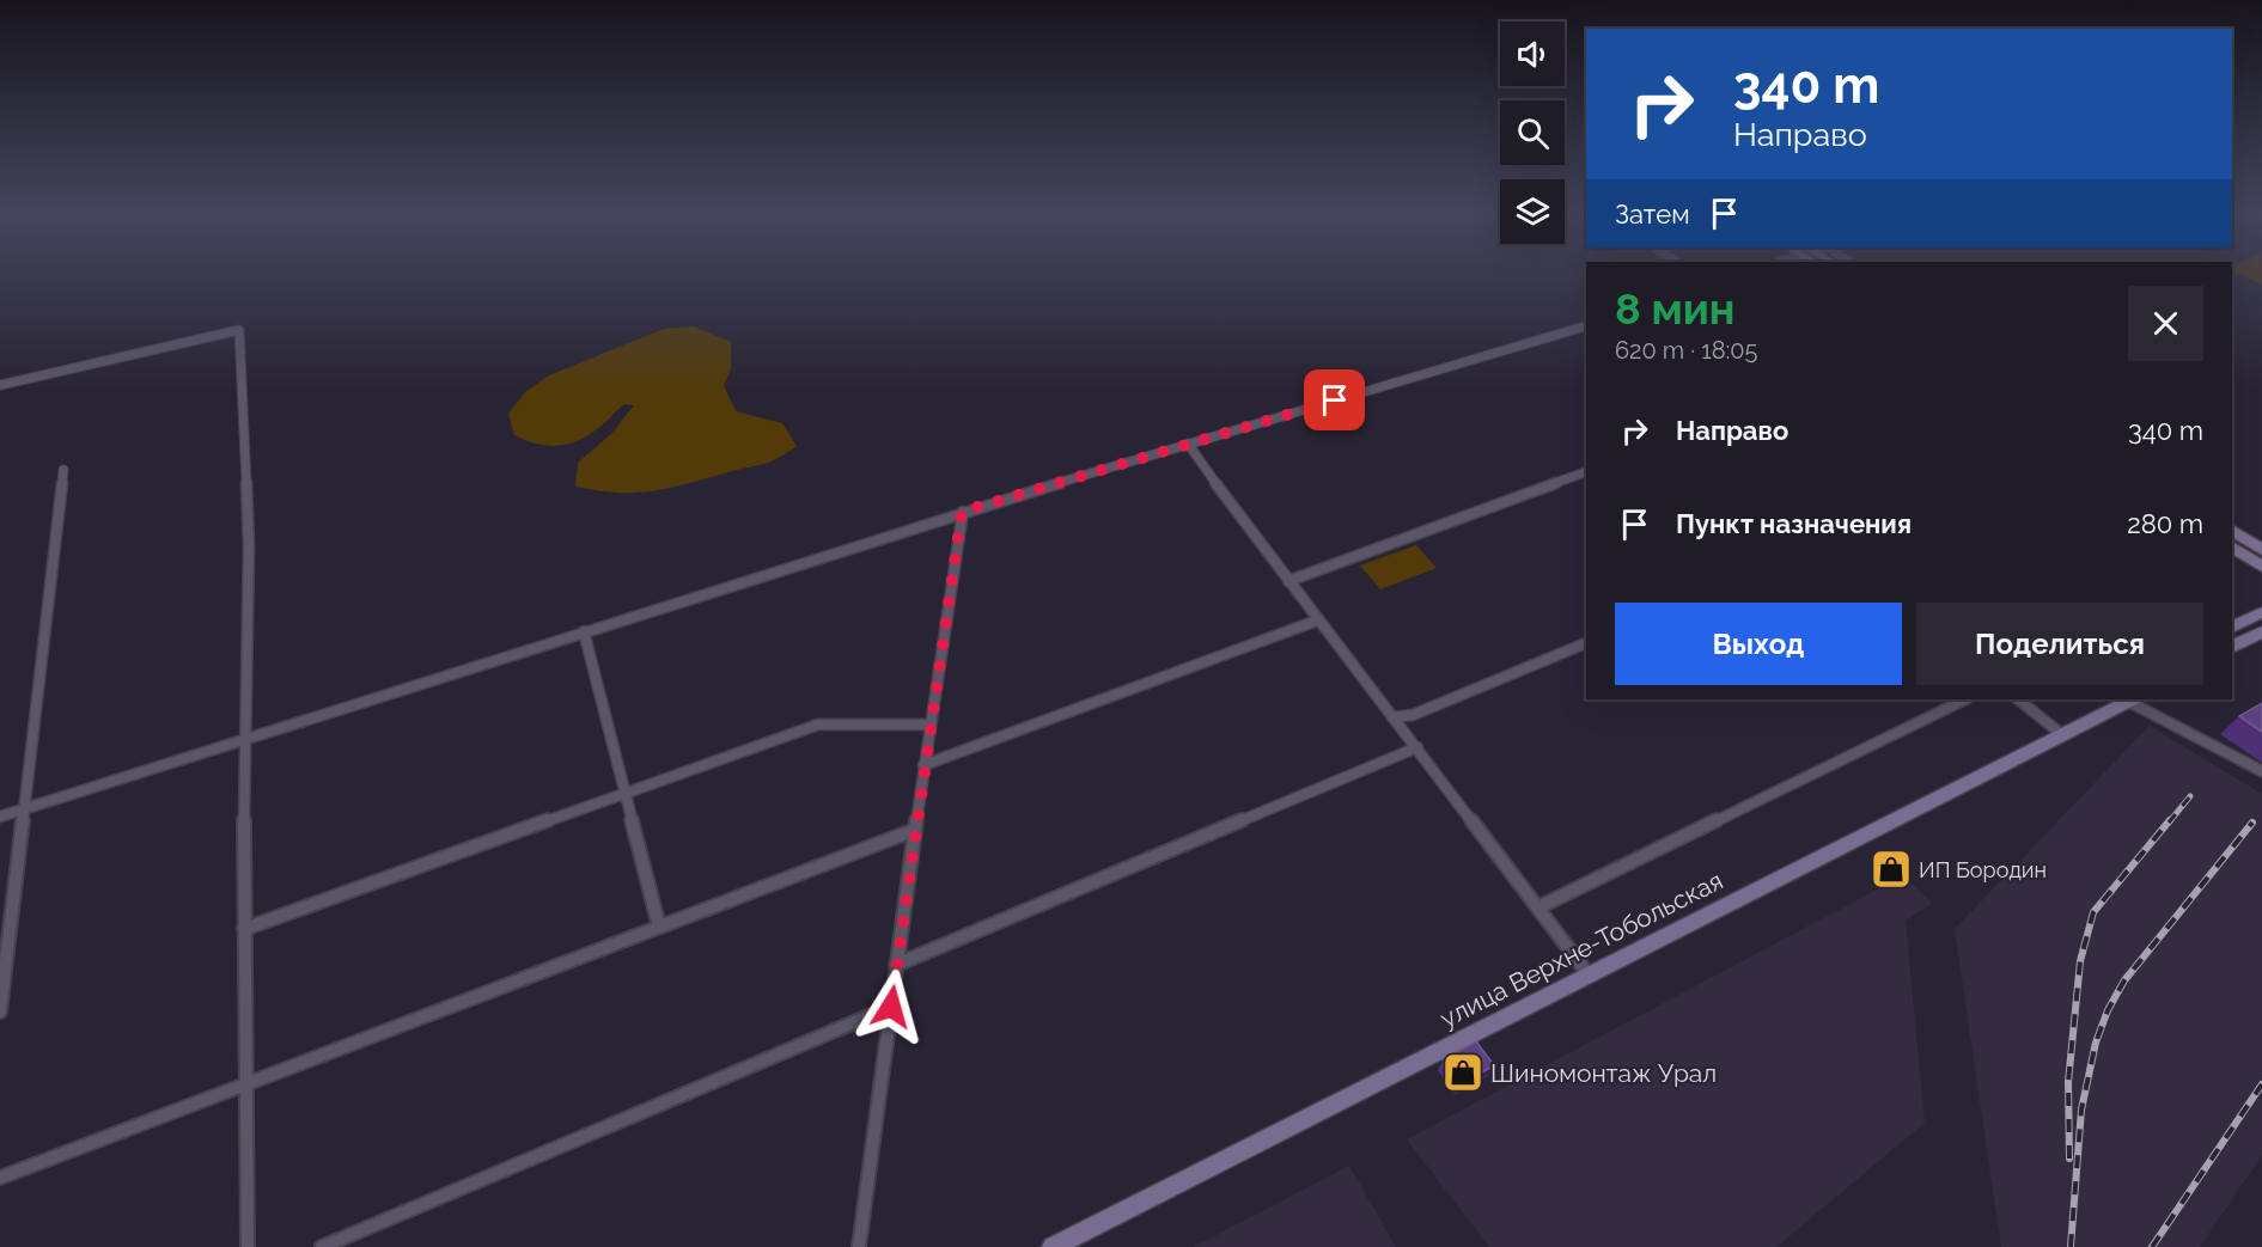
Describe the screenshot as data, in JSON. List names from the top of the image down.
{
  "streets": {
    "street": ["улица Верхне-Тобольская"]
  },
  "places": {
    "shop": ["ИП Бородин", "Шиномонтаж Урал"]
  },
  "page": {
    "turn": ["340 m", "Направо"],
    "then": "Затем",
    "heading": ["8 мин", "620 m · 18:05"],
    "list": [
      {
        "name": "Направо",
        "value": "340 m"
      },
      {
        "name": "Пункт назначения",
        "value": "280 m"
      }
    ],
    "buttons": ["Выход", "Поделиться"]
  }
}
